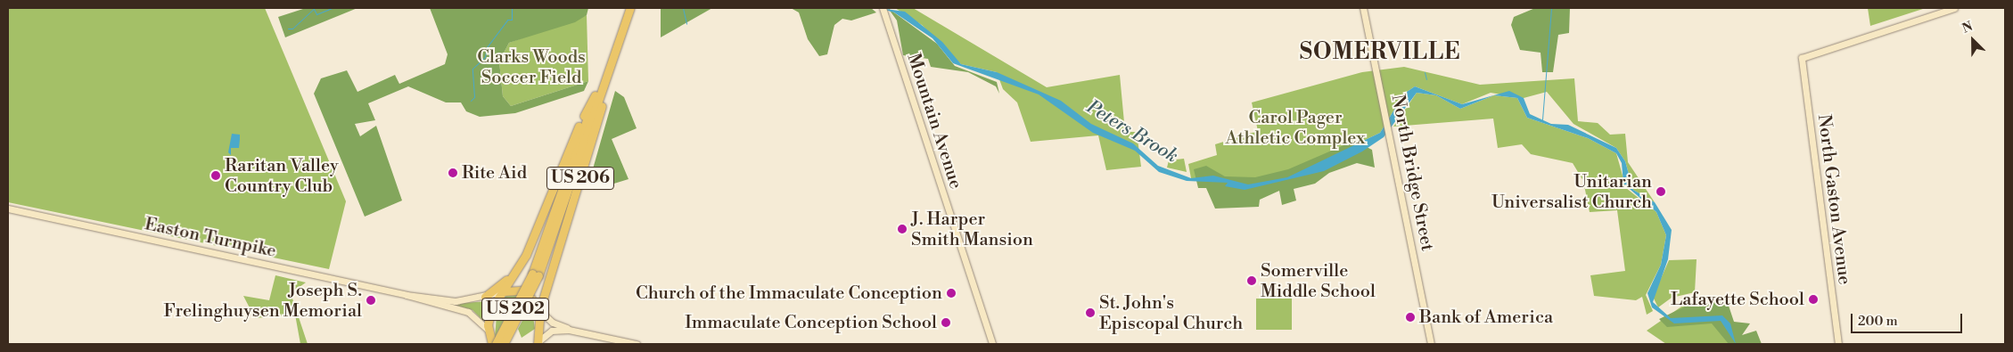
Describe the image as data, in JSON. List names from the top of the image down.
{
  "streets": {
    "highway": ["US 206", "US 202"],
    "street": [
      "Mountain Avenue",
      "North Bridge Street",
      "North Gaston Avenue",
      "Easton Turnpike"
    ]
  },
  "crossings": [
    ["US 206", "Easton Turnpike"],
    ["US 206", "US 202"]
  ],
  "districts": ["SOMERVILLE"],
  "water": ["Peters Brook"],
  "parks": ["Clarks Woods Soccer Field", "Carol Pager Athletic Complex"],
  "places": [
    "Rite Aid",
    "Raritan Valley Country Club",
    "Unitarian Universalist Church",
    "J. Harper Smith Mansion",
    "Somerville Middle School",
    "Church of the Immaculate Conception",
    "Lafayette School",
    "Joseph S. Frelinghuysen Memorial",
    "St. John's Episcopal Church",
    "Bank of America",
    "Immaculate Conception School"
  ],
  "scale_bar": "200 m",
  "north": "top left"
}
